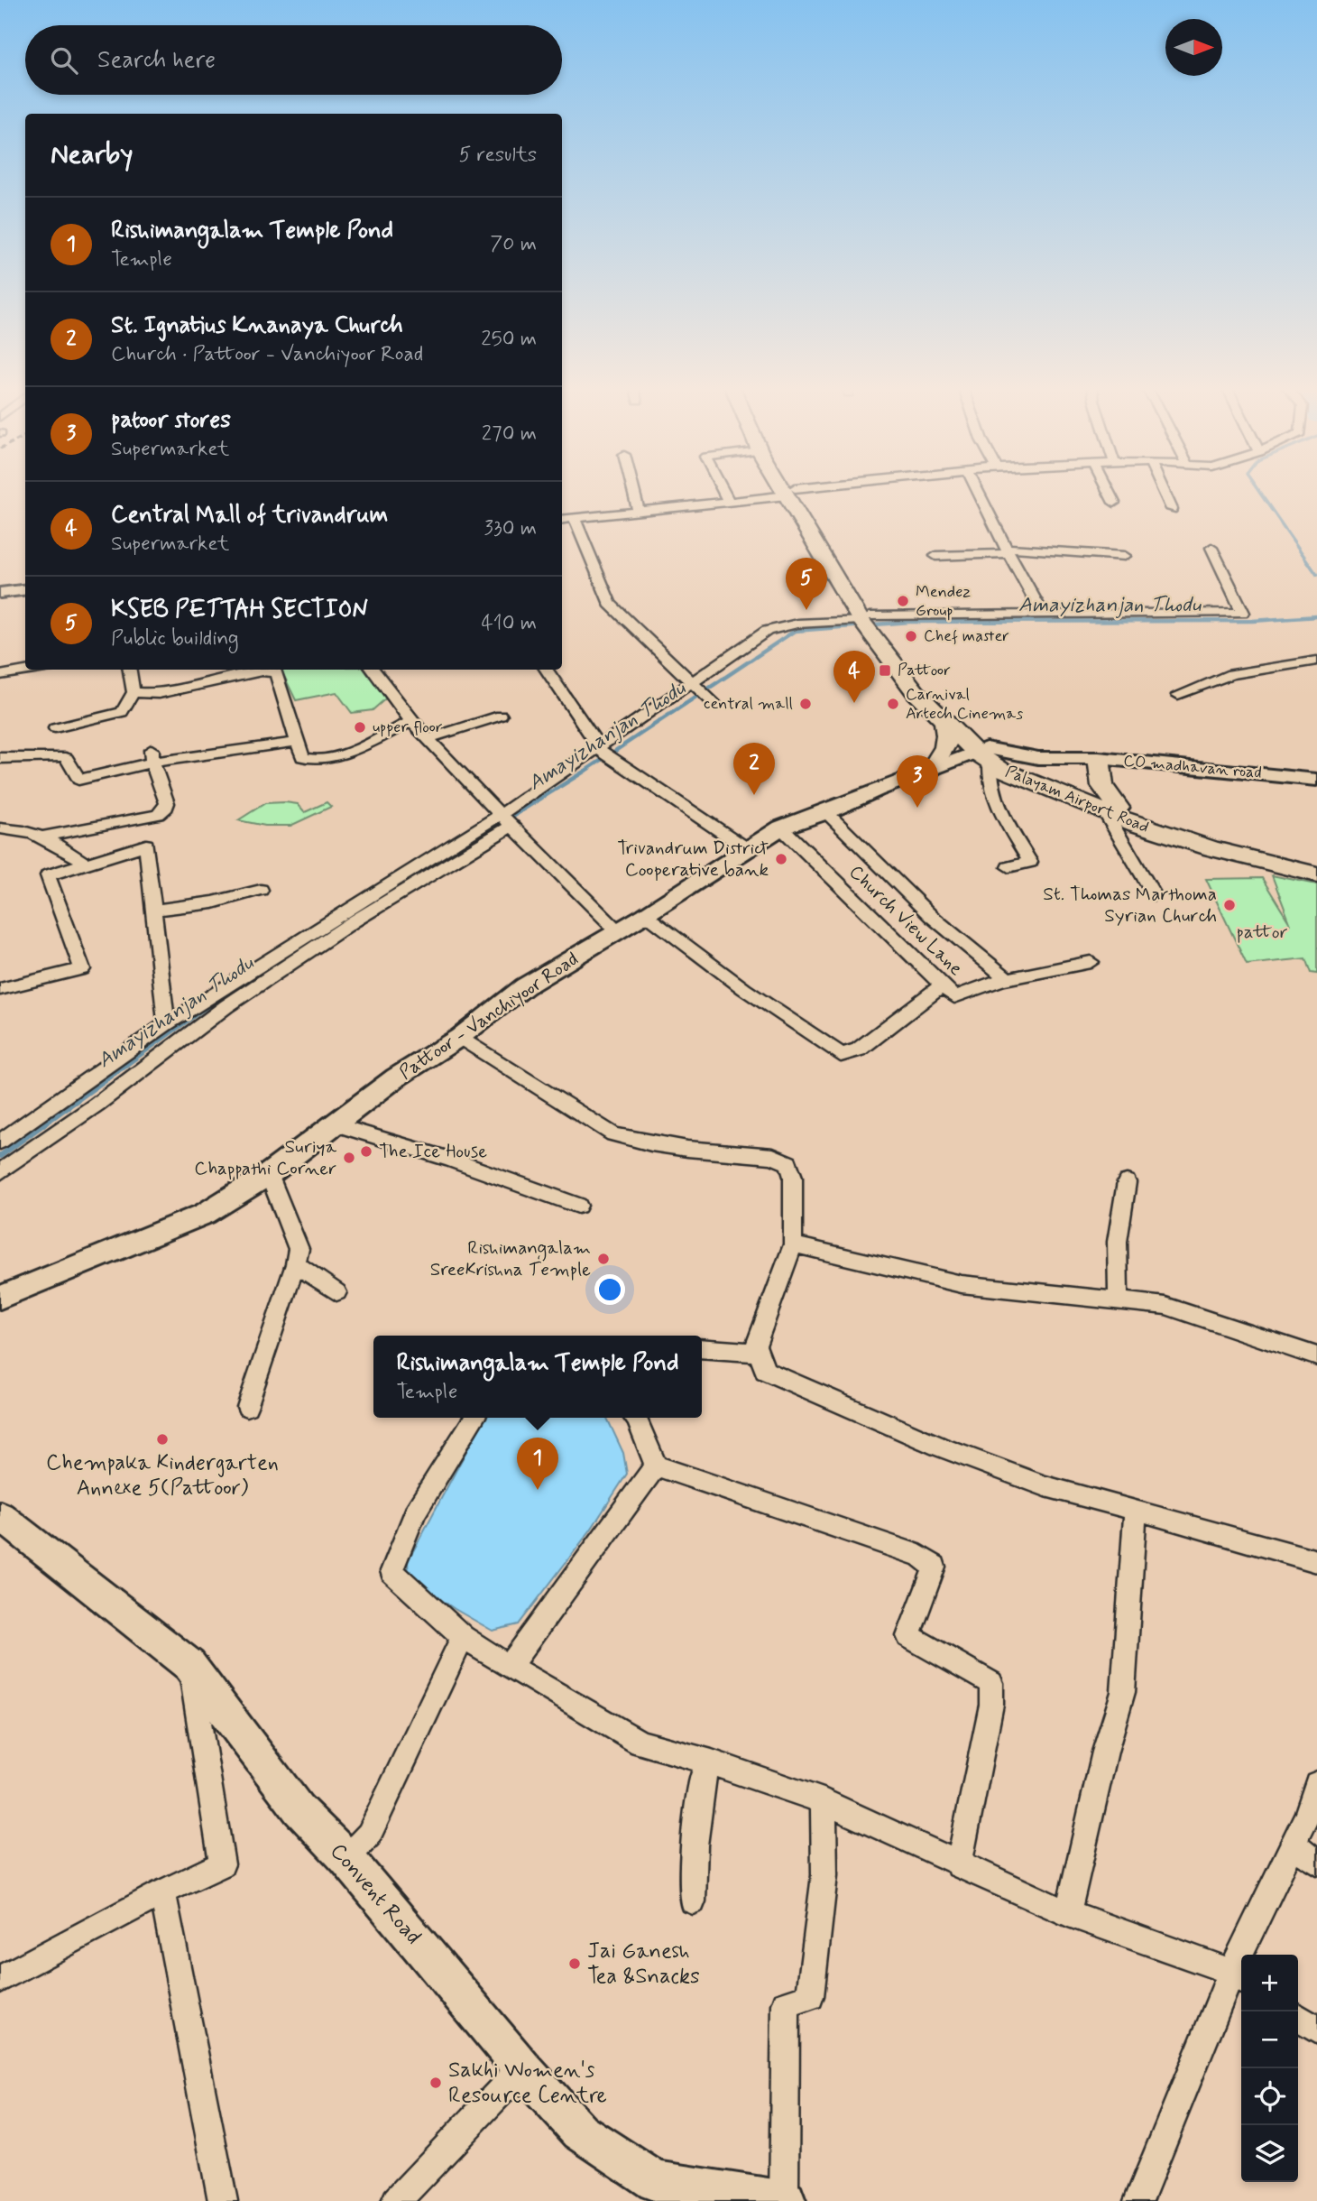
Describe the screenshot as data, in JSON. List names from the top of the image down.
{
  "streets": {
    "main road": [
      "CO madhavan road",
      "Palayam Airport Road",
      "Pattoor - Vanchiyoor Road",
      "Convent Road"
    ],
    "street": ["Church View Lane"]
  },
  "crossings": [
    ["CO madhavan road", "Palayam Airport Road"],
    ["CO madhavan road", "Pattoor - Vanchiyoor Road"],
    ["Palayam Airport Road", "Pattoor - Vanchiyoor Road"],
    ["Church View Lane", "Pattoor - Vanchiyoor Road"]
  ],
  "water": ["Amayizhanjan Thodu"],
  "parks": ["pattor"],
  "places": {
    "other": [
      "Mendez Group",
      "Chef master",
      "central mall",
      "Carnival Artech Cinemas",
      "upper floor",
      "Trivandrum District Cooperative bank",
      "St. Thomas Marthoma Syrian Church",
      "The Ice House",
      "Suriya Chappathi Corner",
      "Rishimangalam SreeKrishna Temple",
      "Chempaka Kindergarten Annexe 5(Pattoor)",
      "Jai Ganesh Tea &Snacks",
      "Sakhi Women's Resource Centre"
    ],
    "transit": ["Pattoor"]
  },
  "north": "right",
  "page": {
    "search": "Search here",
    "heading": ["Nearby", "5 results"],
    "list": [
      {
        "mark": "1",
        "name": "Rishimangalam Temple Pond",
        "note": "Temple",
        "value": "70 m"
      },
      {
        "mark": "2",
        "name": "St. Ignatius Knanaya Church",
        "note": "Church · Pattoor - Vanchiyoor Road",
        "value": "250 m"
      },
      {
        "mark": "3",
        "name": "patoor stores",
        "note": "Supermarket",
        "value": "270 m"
      },
      {
        "mark": "4",
        "name": "Central Mall of trivandrum",
        "note": "Supermarket",
        "value": "330 m"
      },
      {
        "mark": "5",
        "name": "KSEB PETTAH SECTION",
        "note": "Public building",
        "value": "410 m"
      }
    ],
    "pins": [
      "5",
      "4",
      "2",
      "3",
      "1"
    ],
    "popup": ["Rishimangalam Temple Pond", "Temple"],
    "map_buttons": ["+", "−"]
  }
}
